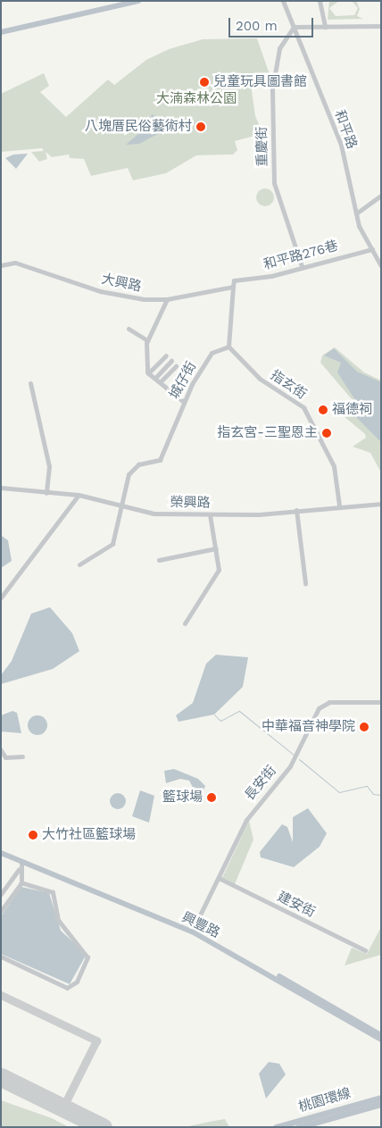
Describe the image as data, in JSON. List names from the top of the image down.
{
  "streets": {
    "highway": ["桃園環線"],
    "main road": ["興豐路"],
    "street": [
      "和平路",
      "重慶街",
      "和平路276巷",
      "大興路",
      "城仔街",
      "指玄街",
      "榮興路",
      "長安街",
      "建安街"
    ]
  },
  "crossings": [
    ["和平路", "重慶街"],
    ["和平路", "和平路276巷"],
    ["重慶街", "和平路276巷"],
    ["和平路276巷", "大興路"],
    ["城仔街", "指玄街"],
    ["城仔街", "榮興路"],
    ["指玄街", "榮興路"],
    ["長安街", "建安街"],
    ["長安街", "興豐路"]
  ],
  "parks": ["大湳森林公園"],
  "places": [
    "兒童玩具圖書館",
    "八塊厝民俗藝術村",
    "福德祠",
    "指玄宮-三聖恩主",
    "中華福音神學院",
    "籃球場",
    "大竹社區籃球場"
  ],
  "scale_bar": "200 m"
}
